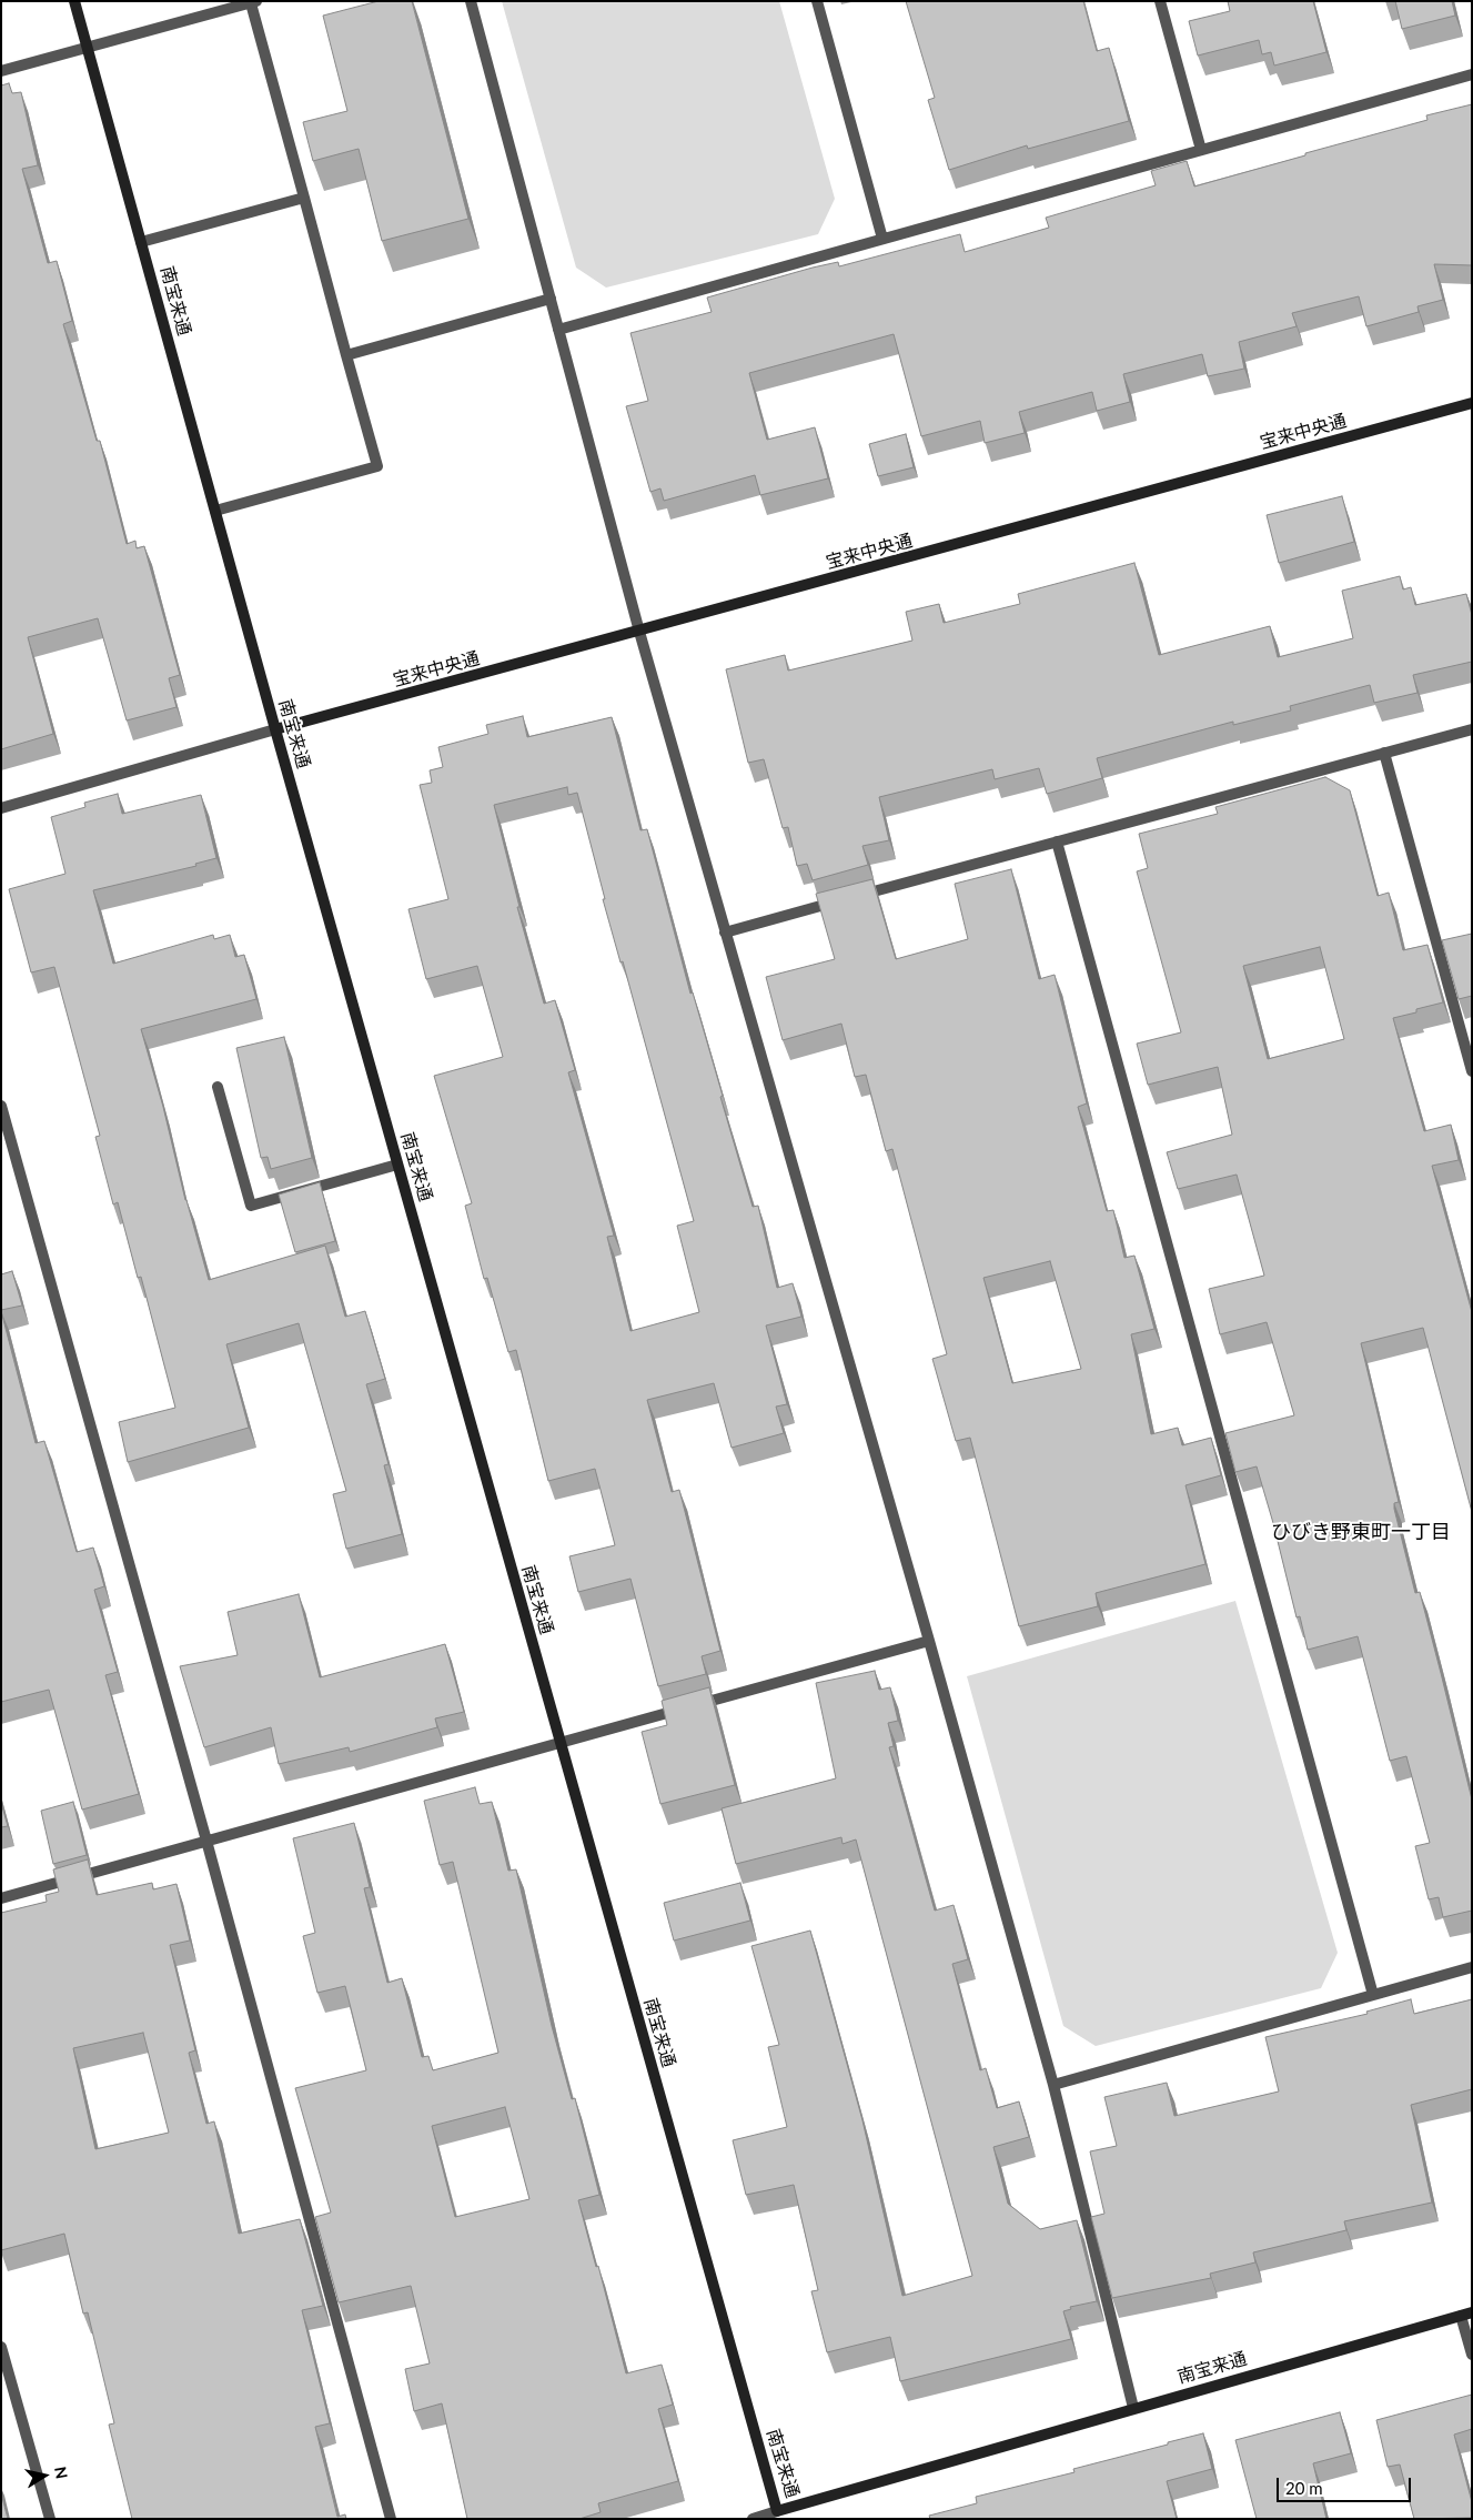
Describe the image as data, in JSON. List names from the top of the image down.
{
  "streets": {
    "street": ["南宝来通", "宝来中央通"]
  },
  "crossings": [
    ["南宝来通", "宝来中央通"]
  ],
  "districts": ["ひびき野東町一丁目"],
  "scale_bar": "20 m",
  "north": "right"
}
